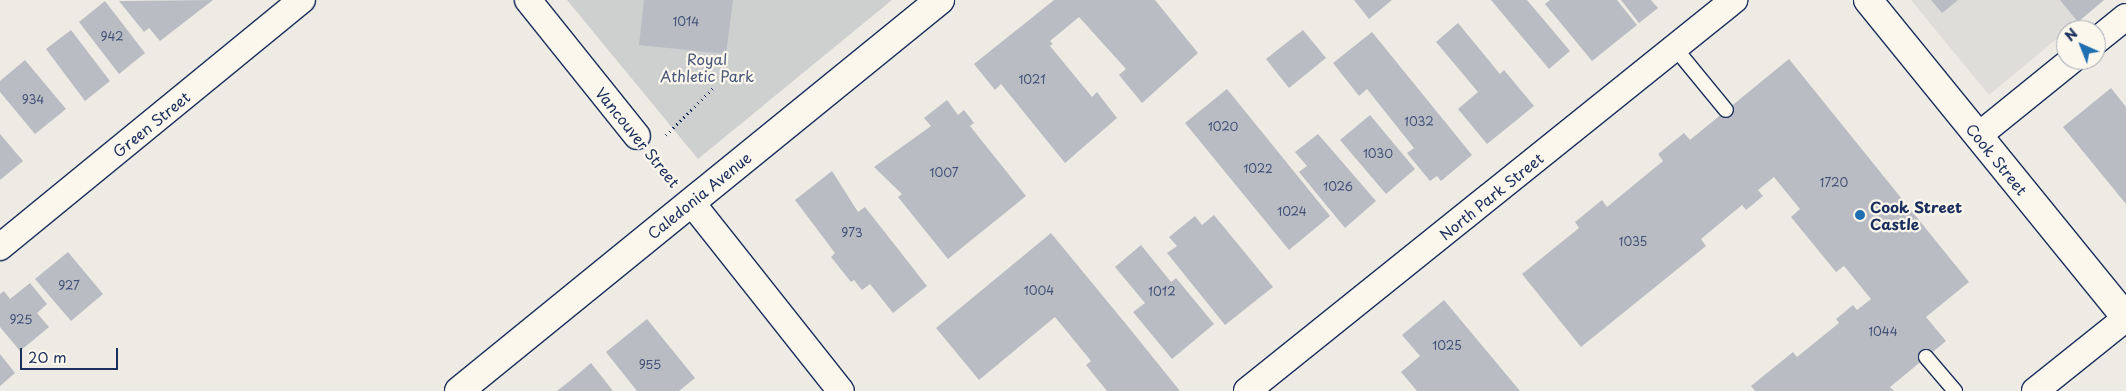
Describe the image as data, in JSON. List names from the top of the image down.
{
  "streets": {
    "street": [
      "Green Street",
      "Vancouver Street",
      "Cook Street",
      "Caledonia Avenue",
      "North Park Street"
    ]
  },
  "crossings": [
    ["Vancouver Street", "Caledonia Avenue"]
  ],
  "parks": ["Royal Athletic Park"],
  "places": ["Cook Street Castle"],
  "house_numbers": [
    "1014",
    "942",
    "1021",
    "934",
    "1032",
    "1020",
    "1030",
    "1022",
    "1007",
    "1720",
    "1026",
    "1024",
    "973",
    "1035",
    "927",
    "1004",
    "1012",
    "925",
    "1044",
    "1025",
    "955"
  ],
  "scale_bar": "20 m",
  "north": "top left"
}
